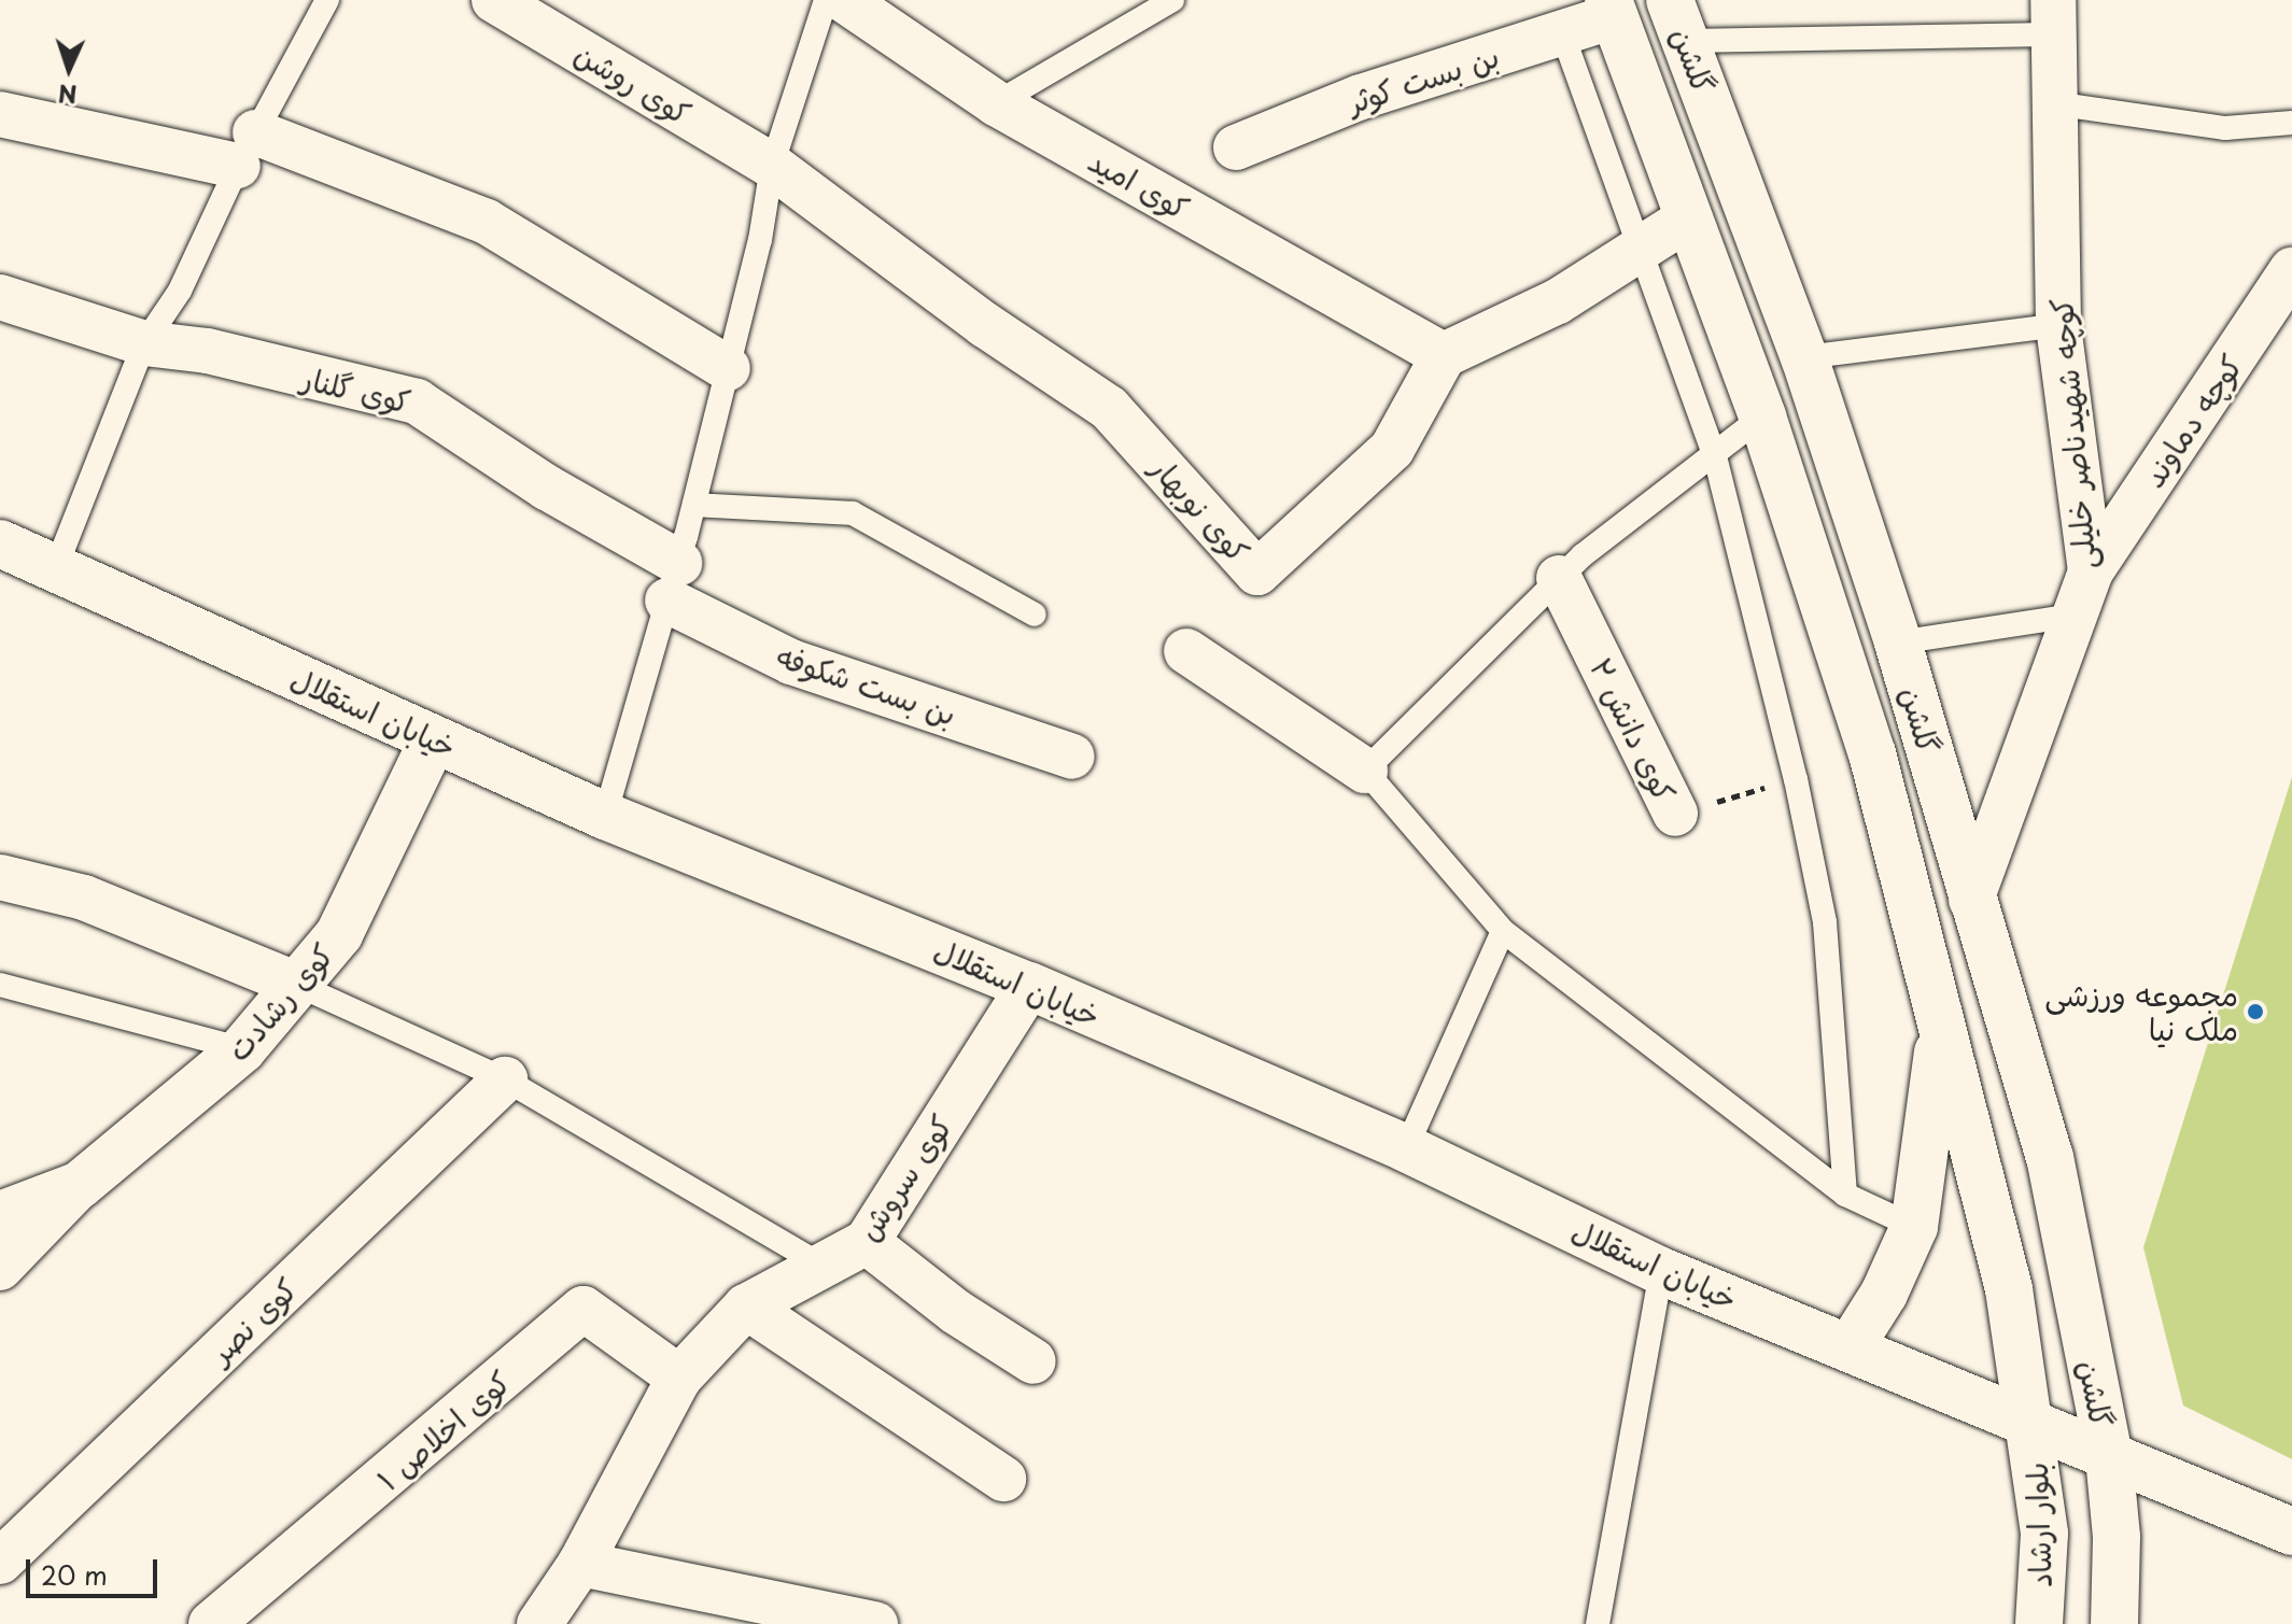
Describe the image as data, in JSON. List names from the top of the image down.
{
  "streets": {
    "main road": [
      "گلشن",
      "خیابان استقلال",
      "کوی رشادت",
      "بلوار ارشاد"
    ],
    "street": [
      "بن بست کوثر",
      "کوی روشن",
      "کوی امید",
      "کوی گلنار",
      "کوچه دماوند",
      "کوچه شهیدناصر خلیلی",
      "کوی نوبهار",
      "بن بست شکوفه",
      "کوی دانش ۲",
      "کوی سروش",
      "کوی نصر",
      "کوی اخلاص ۱"
    ]
  },
  "crossings": [
    ["گلشن", "بن بست کوثر"],
    ["گلشن", "کوچه شهیدناصر خلیلی"],
    ["گلشن", "خیابان استقلال"],
    ["گلشن", "بلوار ارشاد"],
    ["کوی روشن", "کوی نوبهار"],
    ["کوی امید", "کوی نوبهار"],
    ["کوی گلنار", "بن بست شکوفه"],
    ["کوچه دماوند", "کوچه شهیدناصر خلیلی"],
    ["خیابان استقلال", "کوی رشادت"],
    ["خیابان استقلال", "کوی سروش"],
    ["خیابان استقلال", "بلوار ارشاد"],
    ["کوی سروش", "کوی اخلاص ۱"]
  ],
  "places": ["مجموعه ورزشی ملک نیا"],
  "scale_bar": "20 m",
  "north": "bottom"
}
